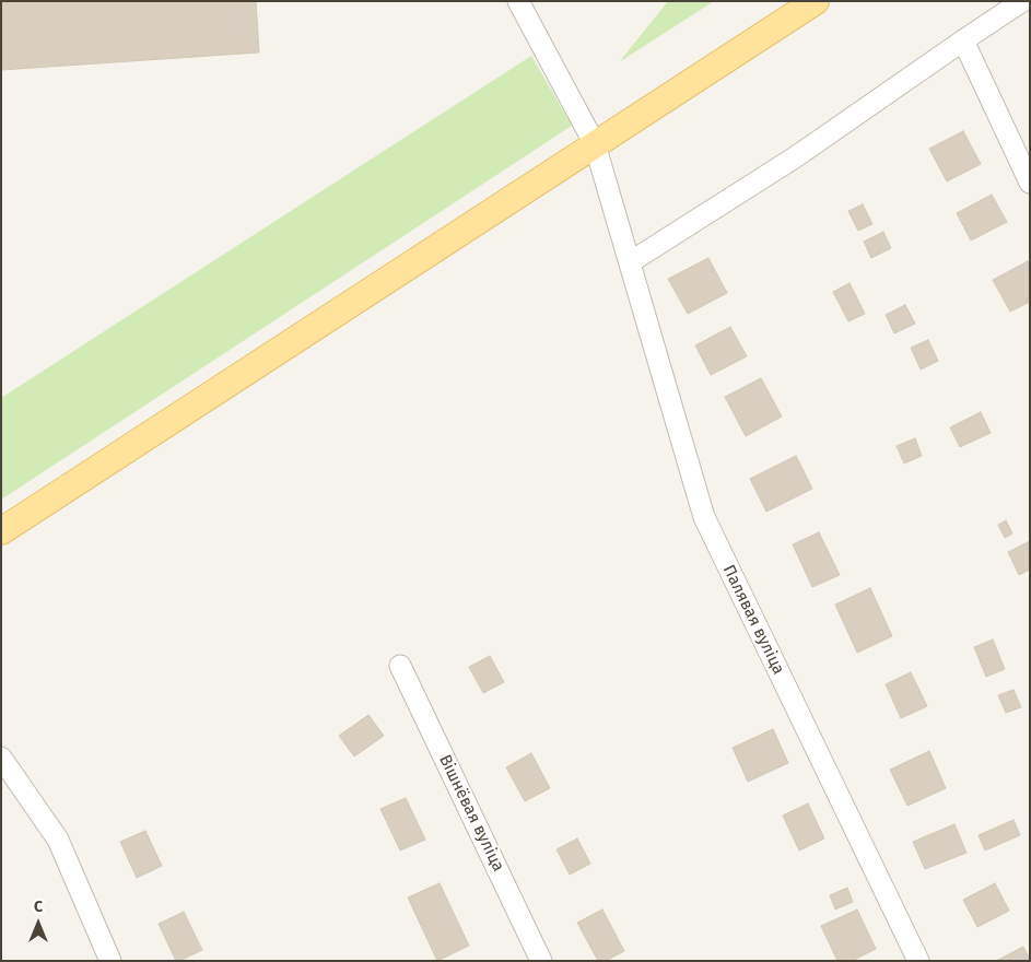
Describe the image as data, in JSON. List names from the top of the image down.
{
  "streets": {
    "street": ["Палявая вуліца", "Вішнёвая вуліца"]
  },
  "north": "top"
}
